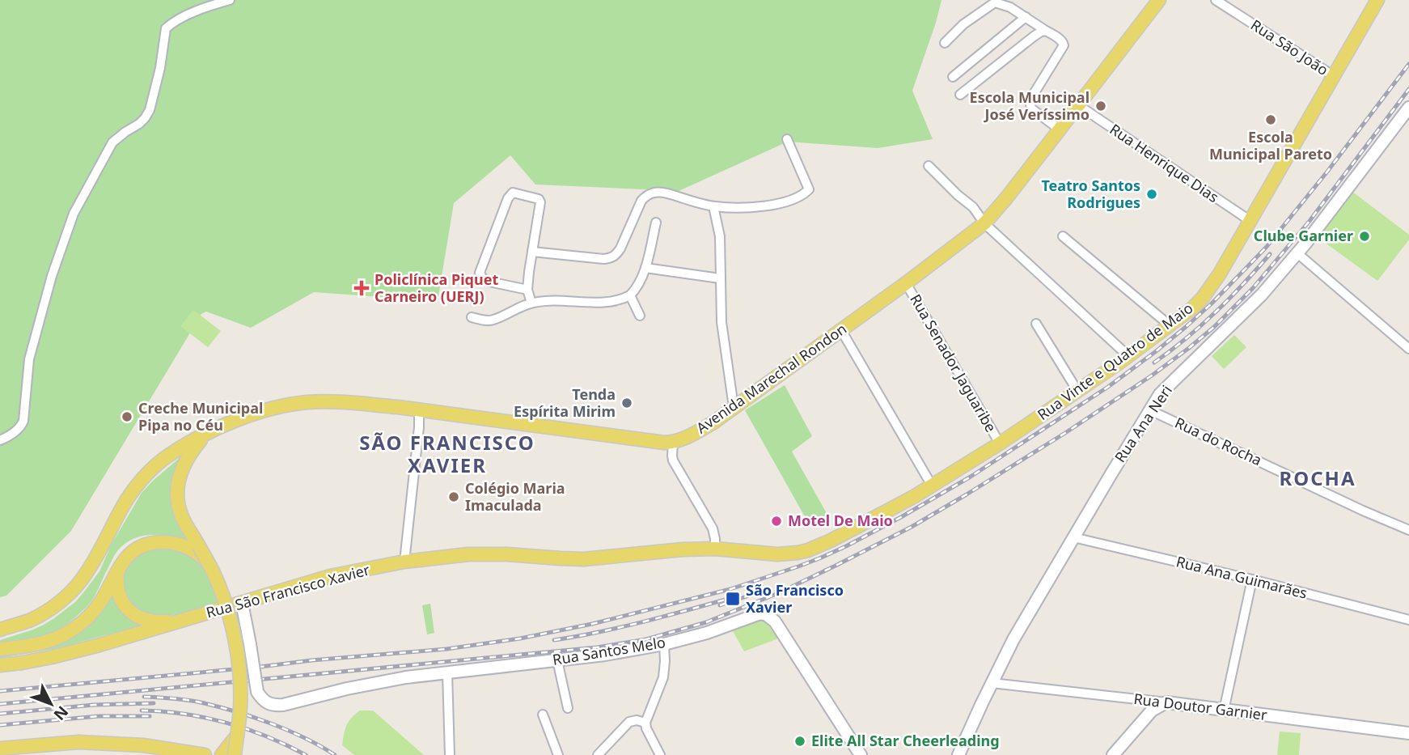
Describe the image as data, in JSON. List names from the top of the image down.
{
  "streets": {
    "main road": [
      "Rua Vinte e Quatro de Maio",
      "Avenida Marechal Rondon",
      "Rua Ana Neri",
      "Rua São Francisco Xavier",
      "Rua Santos Melo",
      "Rua Doutor Garnier"
    ],
    "street": [
      "Rua São João",
      "Rua Henrique Dias",
      "Rua Senador Jaguaribe",
      "Rua do Rocha",
      "Rua Ana Guimarães"
    ]
  },
  "crossings": [
    ["Rua São João", "Rua Vinte e Quatro de Maio"],
    ["Rua Henrique Dias", "Rua Vinte e Quatro de Maio"],
    ["Rua Henrique Dias", "Avenida Marechal Rondon"],
    ["Rua Vinte e Quatro de Maio", "Rua Senador Jaguaribe"],
    ["Rua Vinte e Quatro de Maio", "Rua São Francisco Xavier"],
    ["Rua Senador Jaguaribe", "Avenida Marechal Rondon"],
    ["Rua Ana Neri", "Rua do Rocha"],
    ["Rua Ana Neri", "Rua Ana Guimarães"],
    ["Rua Ana Neri", "Rua Doutor Garnier"],
    ["Rua São Francisco Xavier", "Rua Santos Melo"]
  ],
  "districts": ["SÃO FRANCISCO XAVIER", "ROCHA"],
  "places": {
    "other": [
      "Escola Municipal José Veríssimo",
      "Escola Municipal Pareto",
      "Teatro Santos Rodrigues",
      "Clube Garnier",
      "Tenda Espírita Mirim",
      "Creche Municipal Pipa no Céu",
      "Colégio Maria Imaculada",
      "Motel De Maio",
      "Elite All Star Cheerleading"
    ],
    "health": ["Policlínica Piquet Carneiro (UERJ)"],
    "transit": ["São Francisco Xavier"]
  },
  "north": "bottom right"
}
